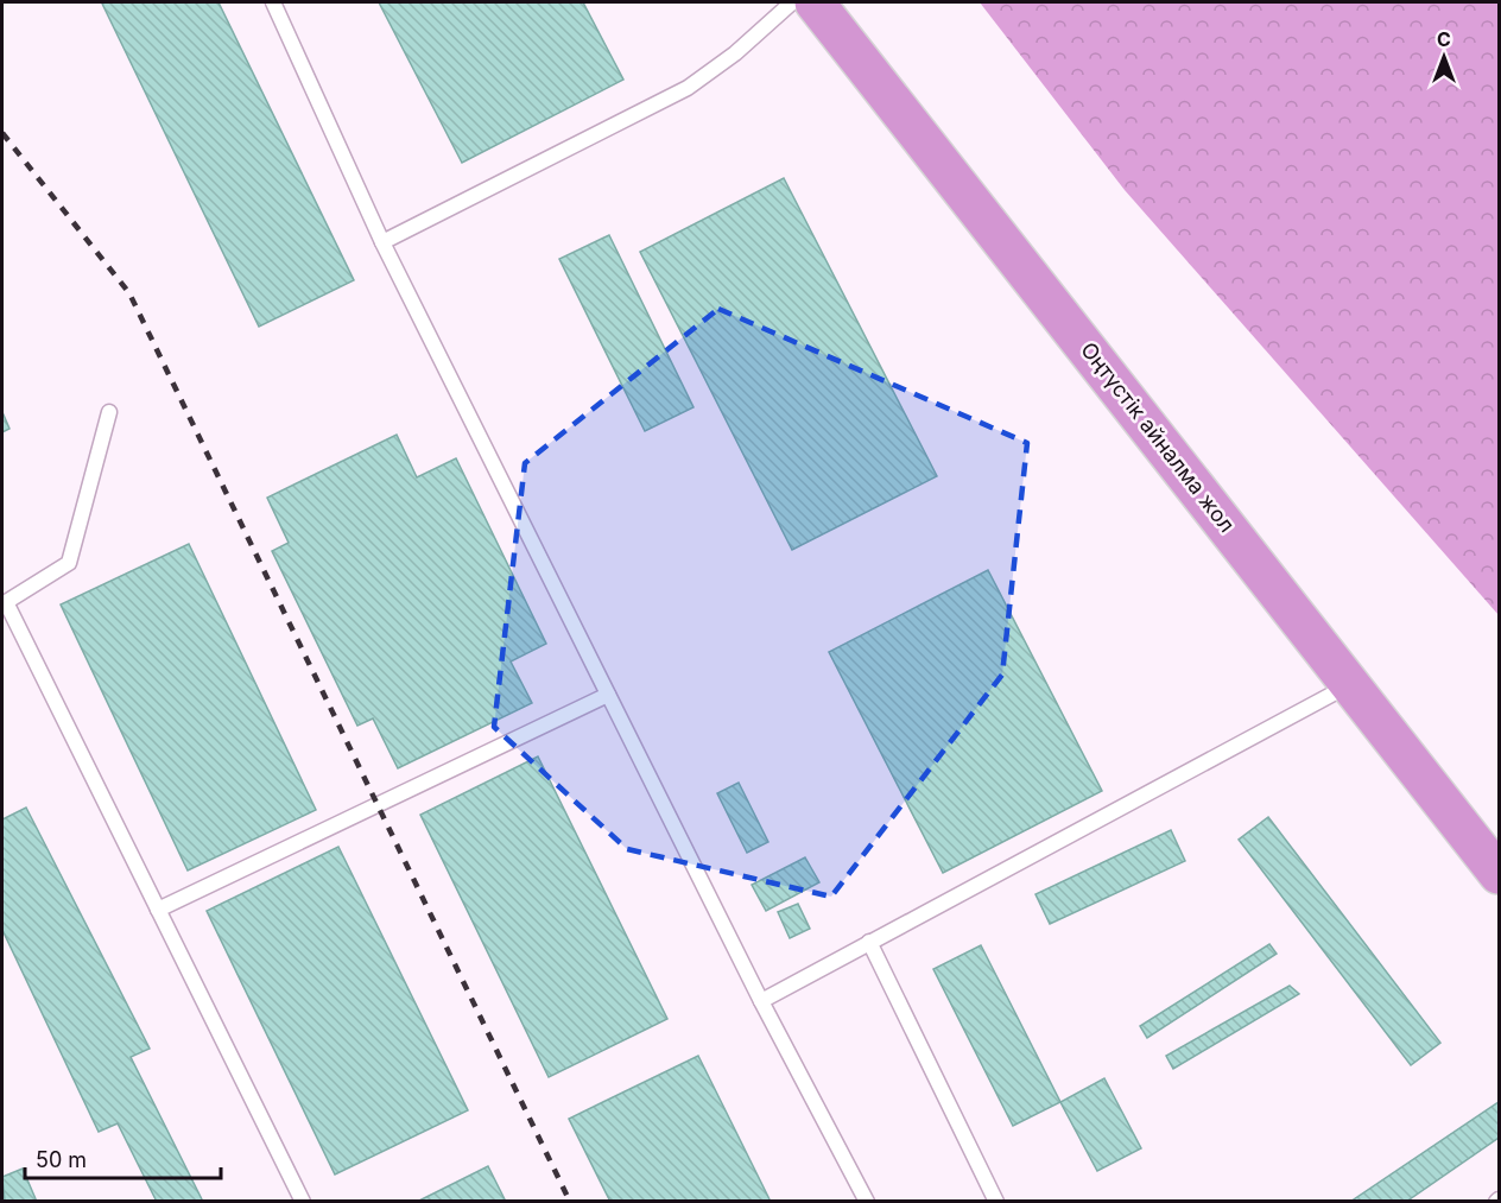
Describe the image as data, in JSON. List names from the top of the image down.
{
  "streets": {
    "highway": ["Оңтүстік айналма жол"]
  },
  "scale_bar": "50 m",
  "north": "top"
}
